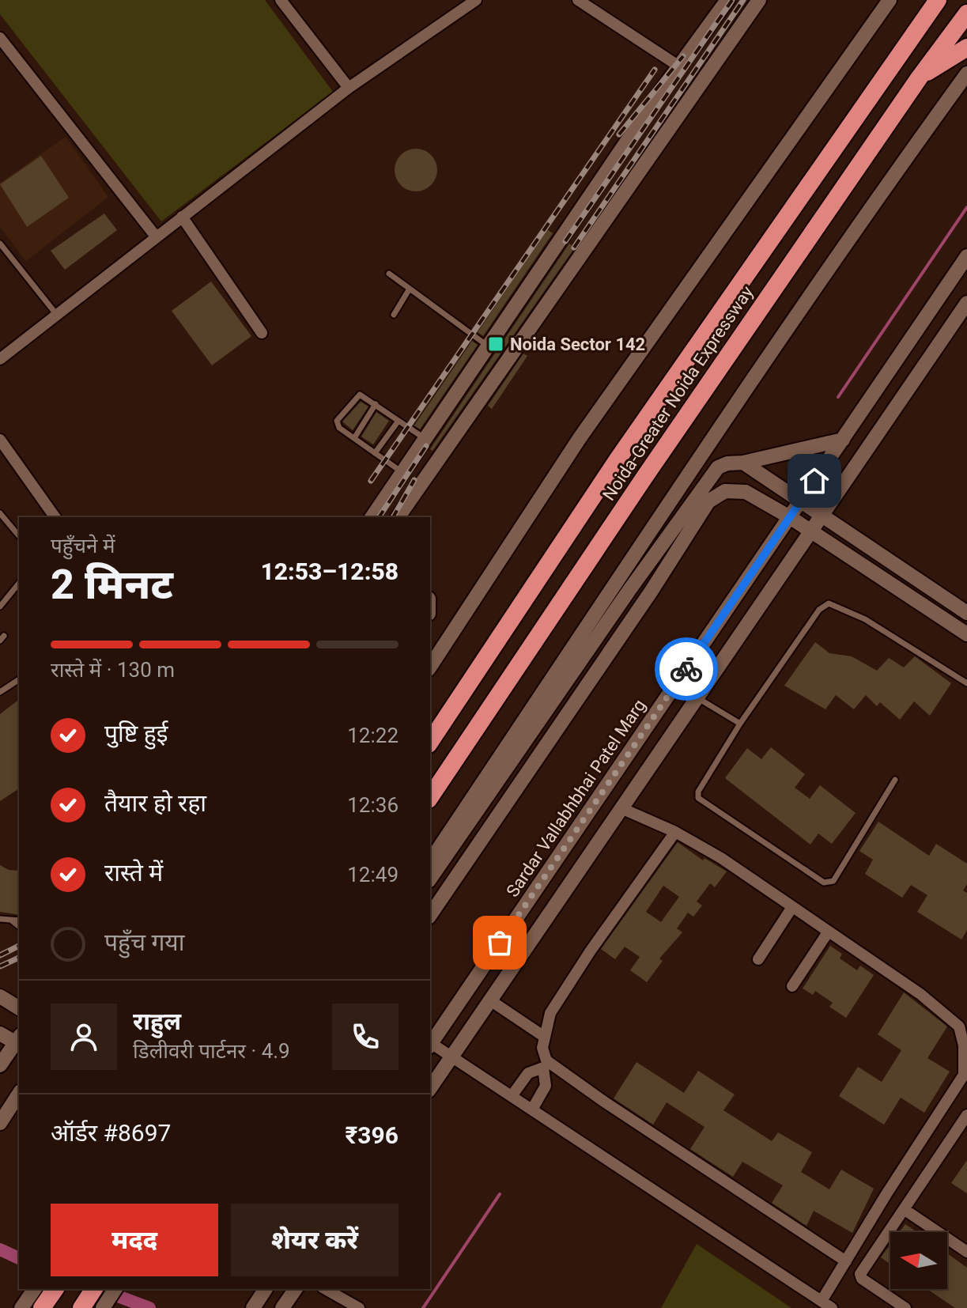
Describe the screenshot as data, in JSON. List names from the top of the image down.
{
  "streets": {
    "highway": ["Noida-Greater Noida Expressway"],
    "street": ["Sardar Vallabhbhai Patel Marg"]
  },
  "places": {
    "transit": ["Noida Sector 142"]
  },
  "north": "left",
  "page": {
    "heading": ["2 मिनट", "पहुँचने में", "12:53–12:58"],
    "panel": [
      "राहुल",
      "डिलीवरी पार्टनर · 4.9",
      "ऑर्डर #8697",
      "₹396"
    ],
    "bar": "रास्ते में · 130 m",
    "list": [
      ["पुष्टि हुई", "12:22"],
      ["तैयार हो रहा", "12:36"],
      ["रास्ते में", "12:49"],
      "पहुँच गया"
    ],
    "buttons": ["मदद", "शेयर करें"]
  }
}
